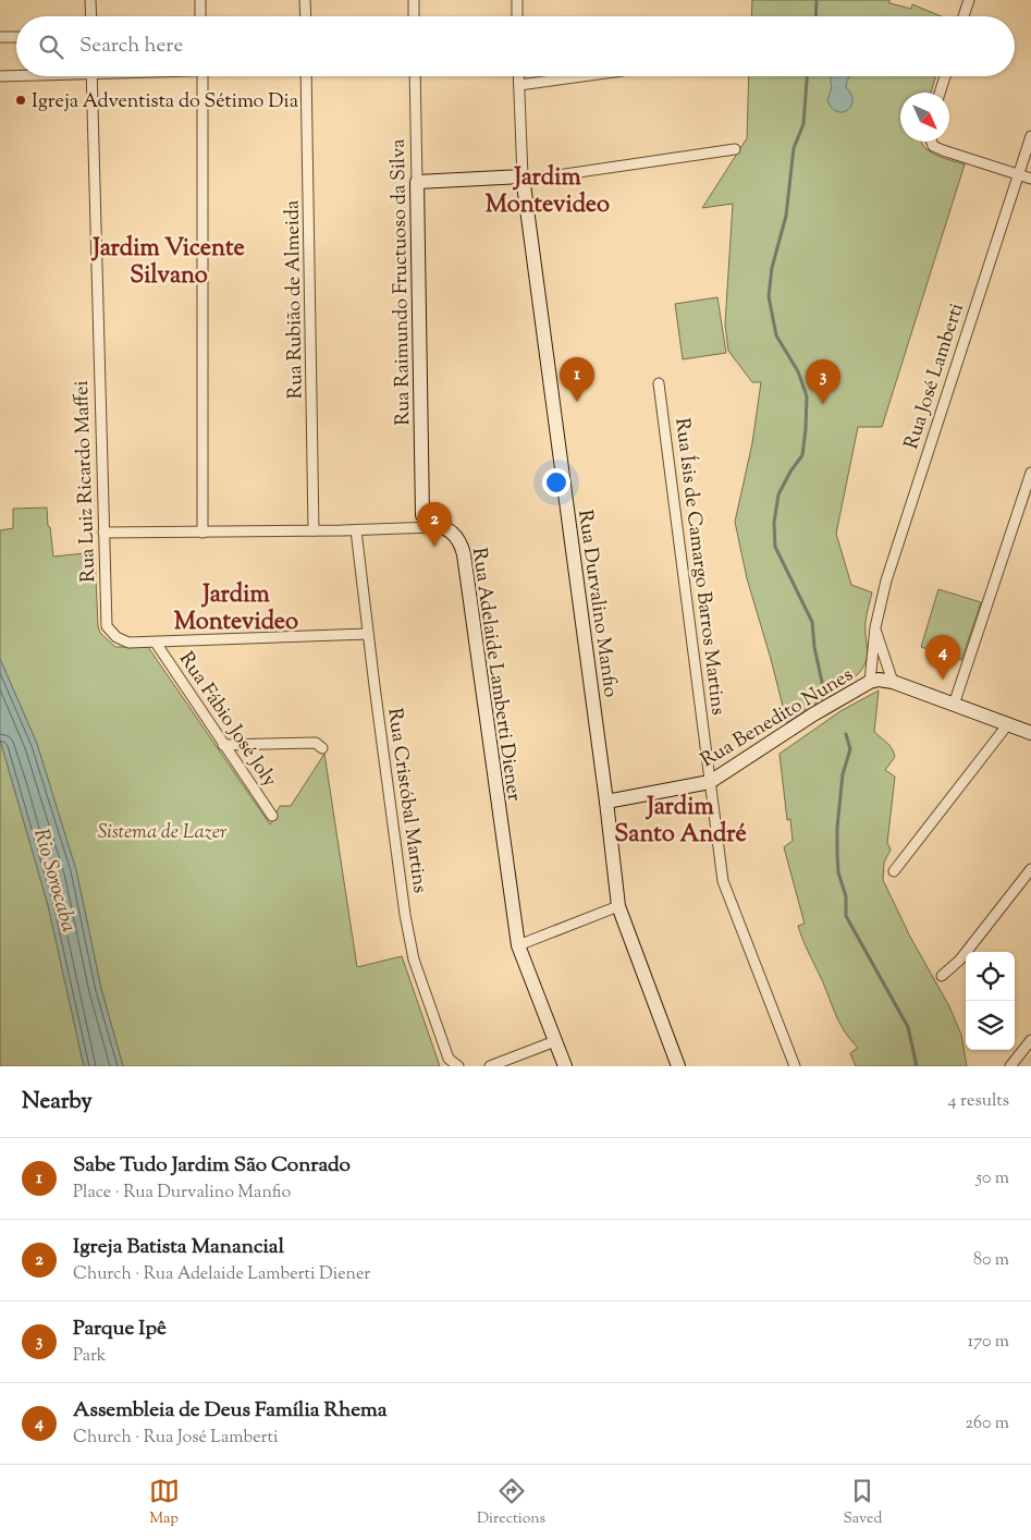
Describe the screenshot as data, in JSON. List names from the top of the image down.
{
  "streets": {
    "street": [
      "Rua Raimundo Fructuoso da Silva",
      "Rua Rubião de Almeida",
      "Rua José Lamberti",
      "Rua Luiz Ricardo Maffei",
      "Rua Ísis de Camargo Barros Martins",
      "Rua Durvalino Manfio",
      "Rua Adelaide Lamberti Diener",
      "Rua Benedito Nunes",
      "Rua Fábio José Joly",
      "Rua Cristóbal Martins"
    ]
  },
  "crossings": [
    ["Rua Raimundo Fructuoso da Silva", "Rua Adelaide Lamberti Diener"],
    ["Rua José Lamberti", "Rua Benedito Nunes"],
    ["Rua Luiz Ricardo Maffei", "Rua Fábio José Joly"],
    ["Rua Luiz Ricardo Maffei", "Rua Cristóbal Martins"],
    ["Rua Ísis de Camargo Barros Martins", "Rua Benedito Nunes"],
    ["Rua Durvalino Manfio", "Rua Benedito Nunes"]
  ],
  "districts": [
    "Jardim Montevideo",
    "Jardim Vicente Silvano",
    "Jardim Montevideo",
    "Jardim Santo André"
  ],
  "water": ["Rio Sorocaba"],
  "parks": ["Sistema de Lazer"],
  "places": ["Igreja Adventista do Sétimo Dia"],
  "north": "bottom right",
  "page": {
    "search": "Search here",
    "pins": [
      "1",
      "3",
      "2",
      "4"
    ],
    "heading": ["Nearby", "4 results"],
    "list": [
      {
        "mark": "1",
        "name": "Sabe Tudo Jardim São Conrado",
        "note": "Place · Rua Durvalino Manfio",
        "value": "50 m"
      },
      {
        "mark": "2",
        "name": "Igreja Batista Manancial",
        "note": "Church · Rua Adelaide Lamberti Diener",
        "value": "80 m"
      },
      {
        "mark": "3",
        "name": "Parque Ipê",
        "note": "Park",
        "value": "170 m"
      },
      {
        "mark": "4",
        "name": "Assembleia de Deus Família Rhema",
        "note": "Church · Rua José Lamberti",
        "value": "260 m"
      }
    ],
    "nav": ["Map", "Directions", "Saved"]
  }
}
